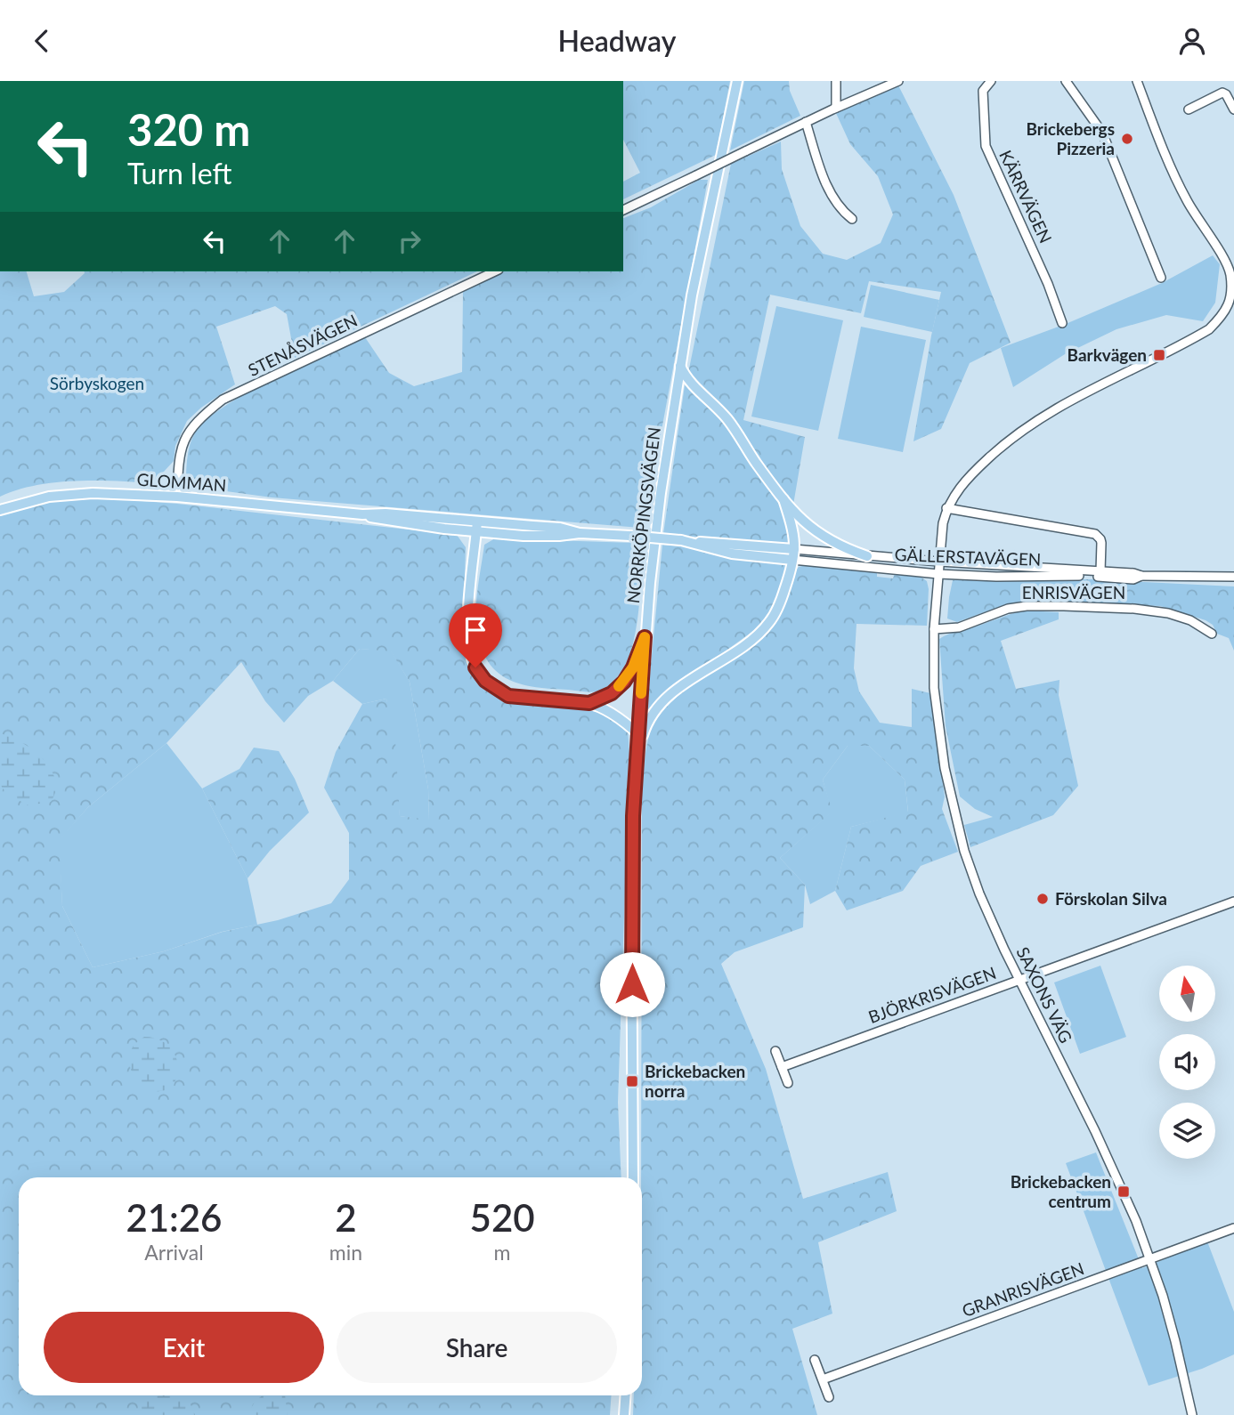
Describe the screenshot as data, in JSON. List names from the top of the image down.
{
  "streets": {
    "main road": ["GLOMMAN", "NORRKÖPINGSVÄGEN"],
    "street": [
      "KÄRRVÄGEN",
      "STENÅSVÄGEN",
      "GÄLLERSTAVÄGEN",
      "ENRISVÄGEN",
      "BJÖRKRISVÄGEN",
      "SAXONS VÄG",
      "GRANRISVÄGEN"
    ]
  },
  "crossings": [
    ["STENÅSVÄGEN", "GLOMMAN"],
    ["GLOMMAN", "GÄLLERSTAVÄGEN"],
    ["GÄLLERSTAVÄGEN", "SAXONS VÄG"],
    ["ENRISVÄGEN", "SAXONS VÄG"],
    ["BJÖRKRISVÄGEN", "SAXONS VÄG"],
    ["SAXONS VÄG", "GRANRISVÄGEN"]
  ],
  "parks": ["Sörbyskogen"],
  "places": {
    "other": ["Brickebergs Pizzeria", "Förskolan Silva"],
    "transit": ["Barkvägen", "Brickebacken norra", "Brickebacken centrum"]
  },
  "north": "top",
  "page": {
    "header": "Headway",
    "turn": ["320 m", "Turn left"],
    "eta": [
      "21:26",
      "Arrival",
      "2",
      "min",
      "520",
      "m"
    ],
    "buttons": ["Exit", "Share"]
  }
}
